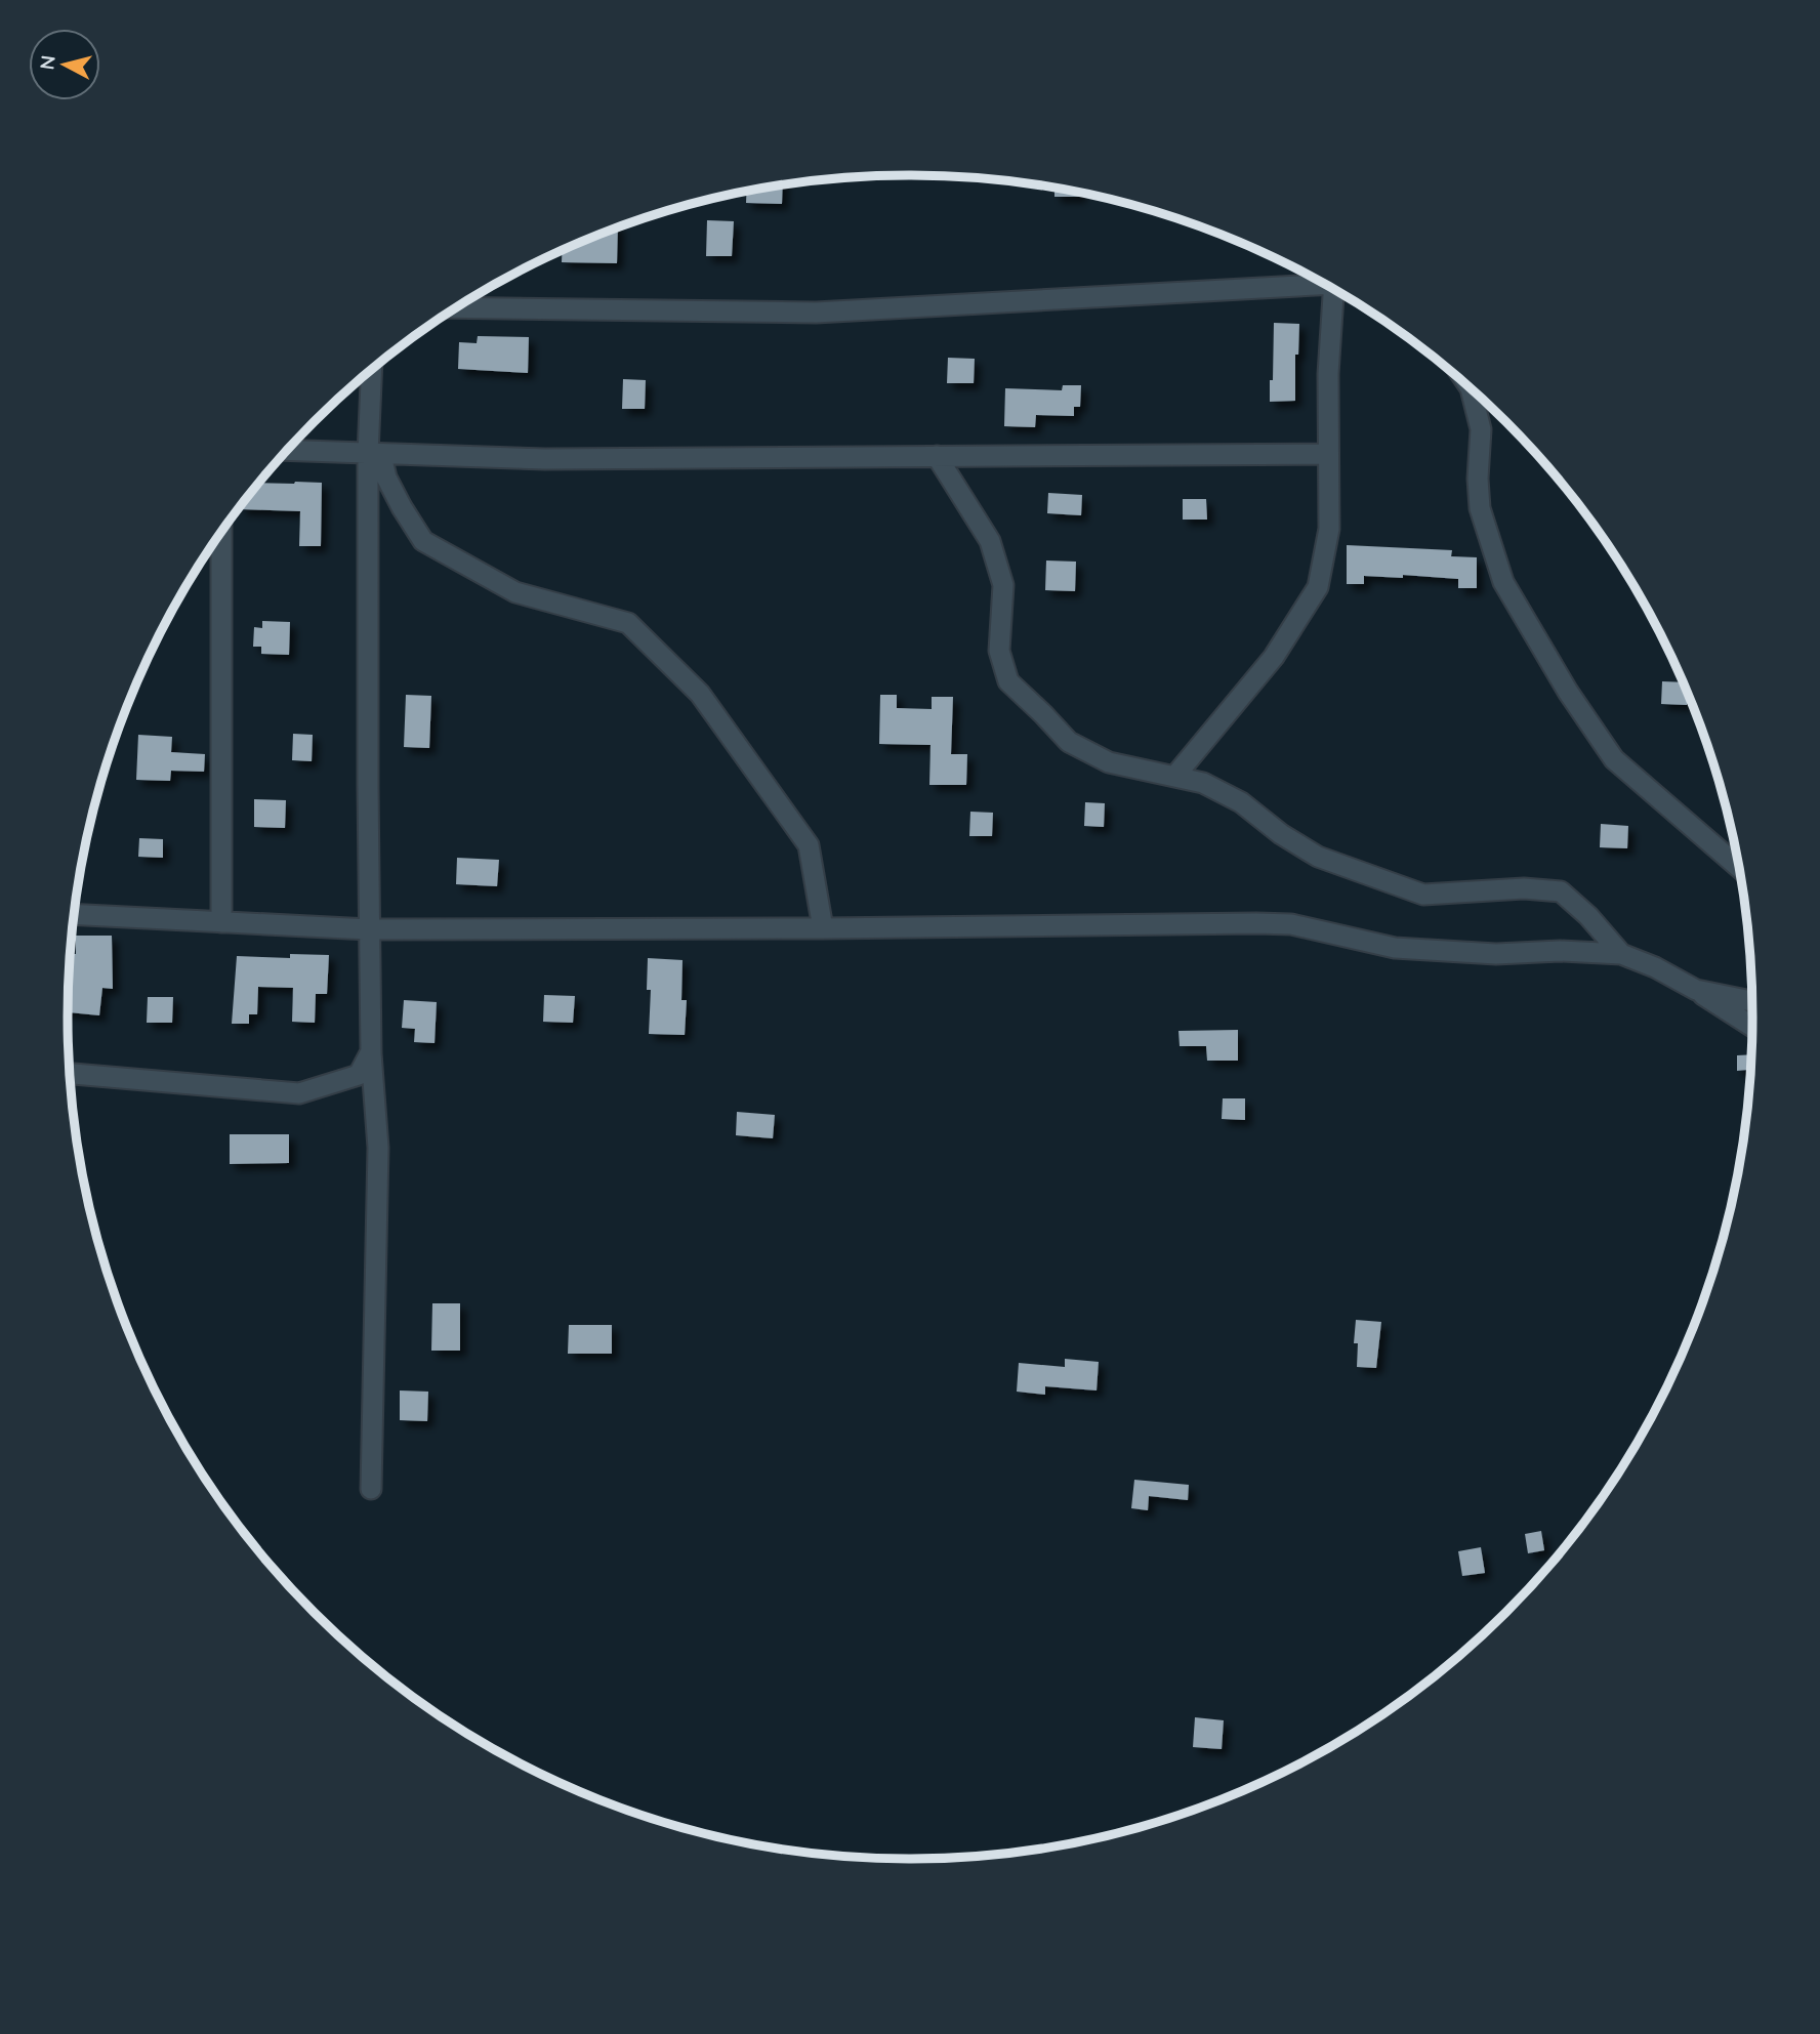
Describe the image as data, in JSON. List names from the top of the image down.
{
  "north": "left"
}
